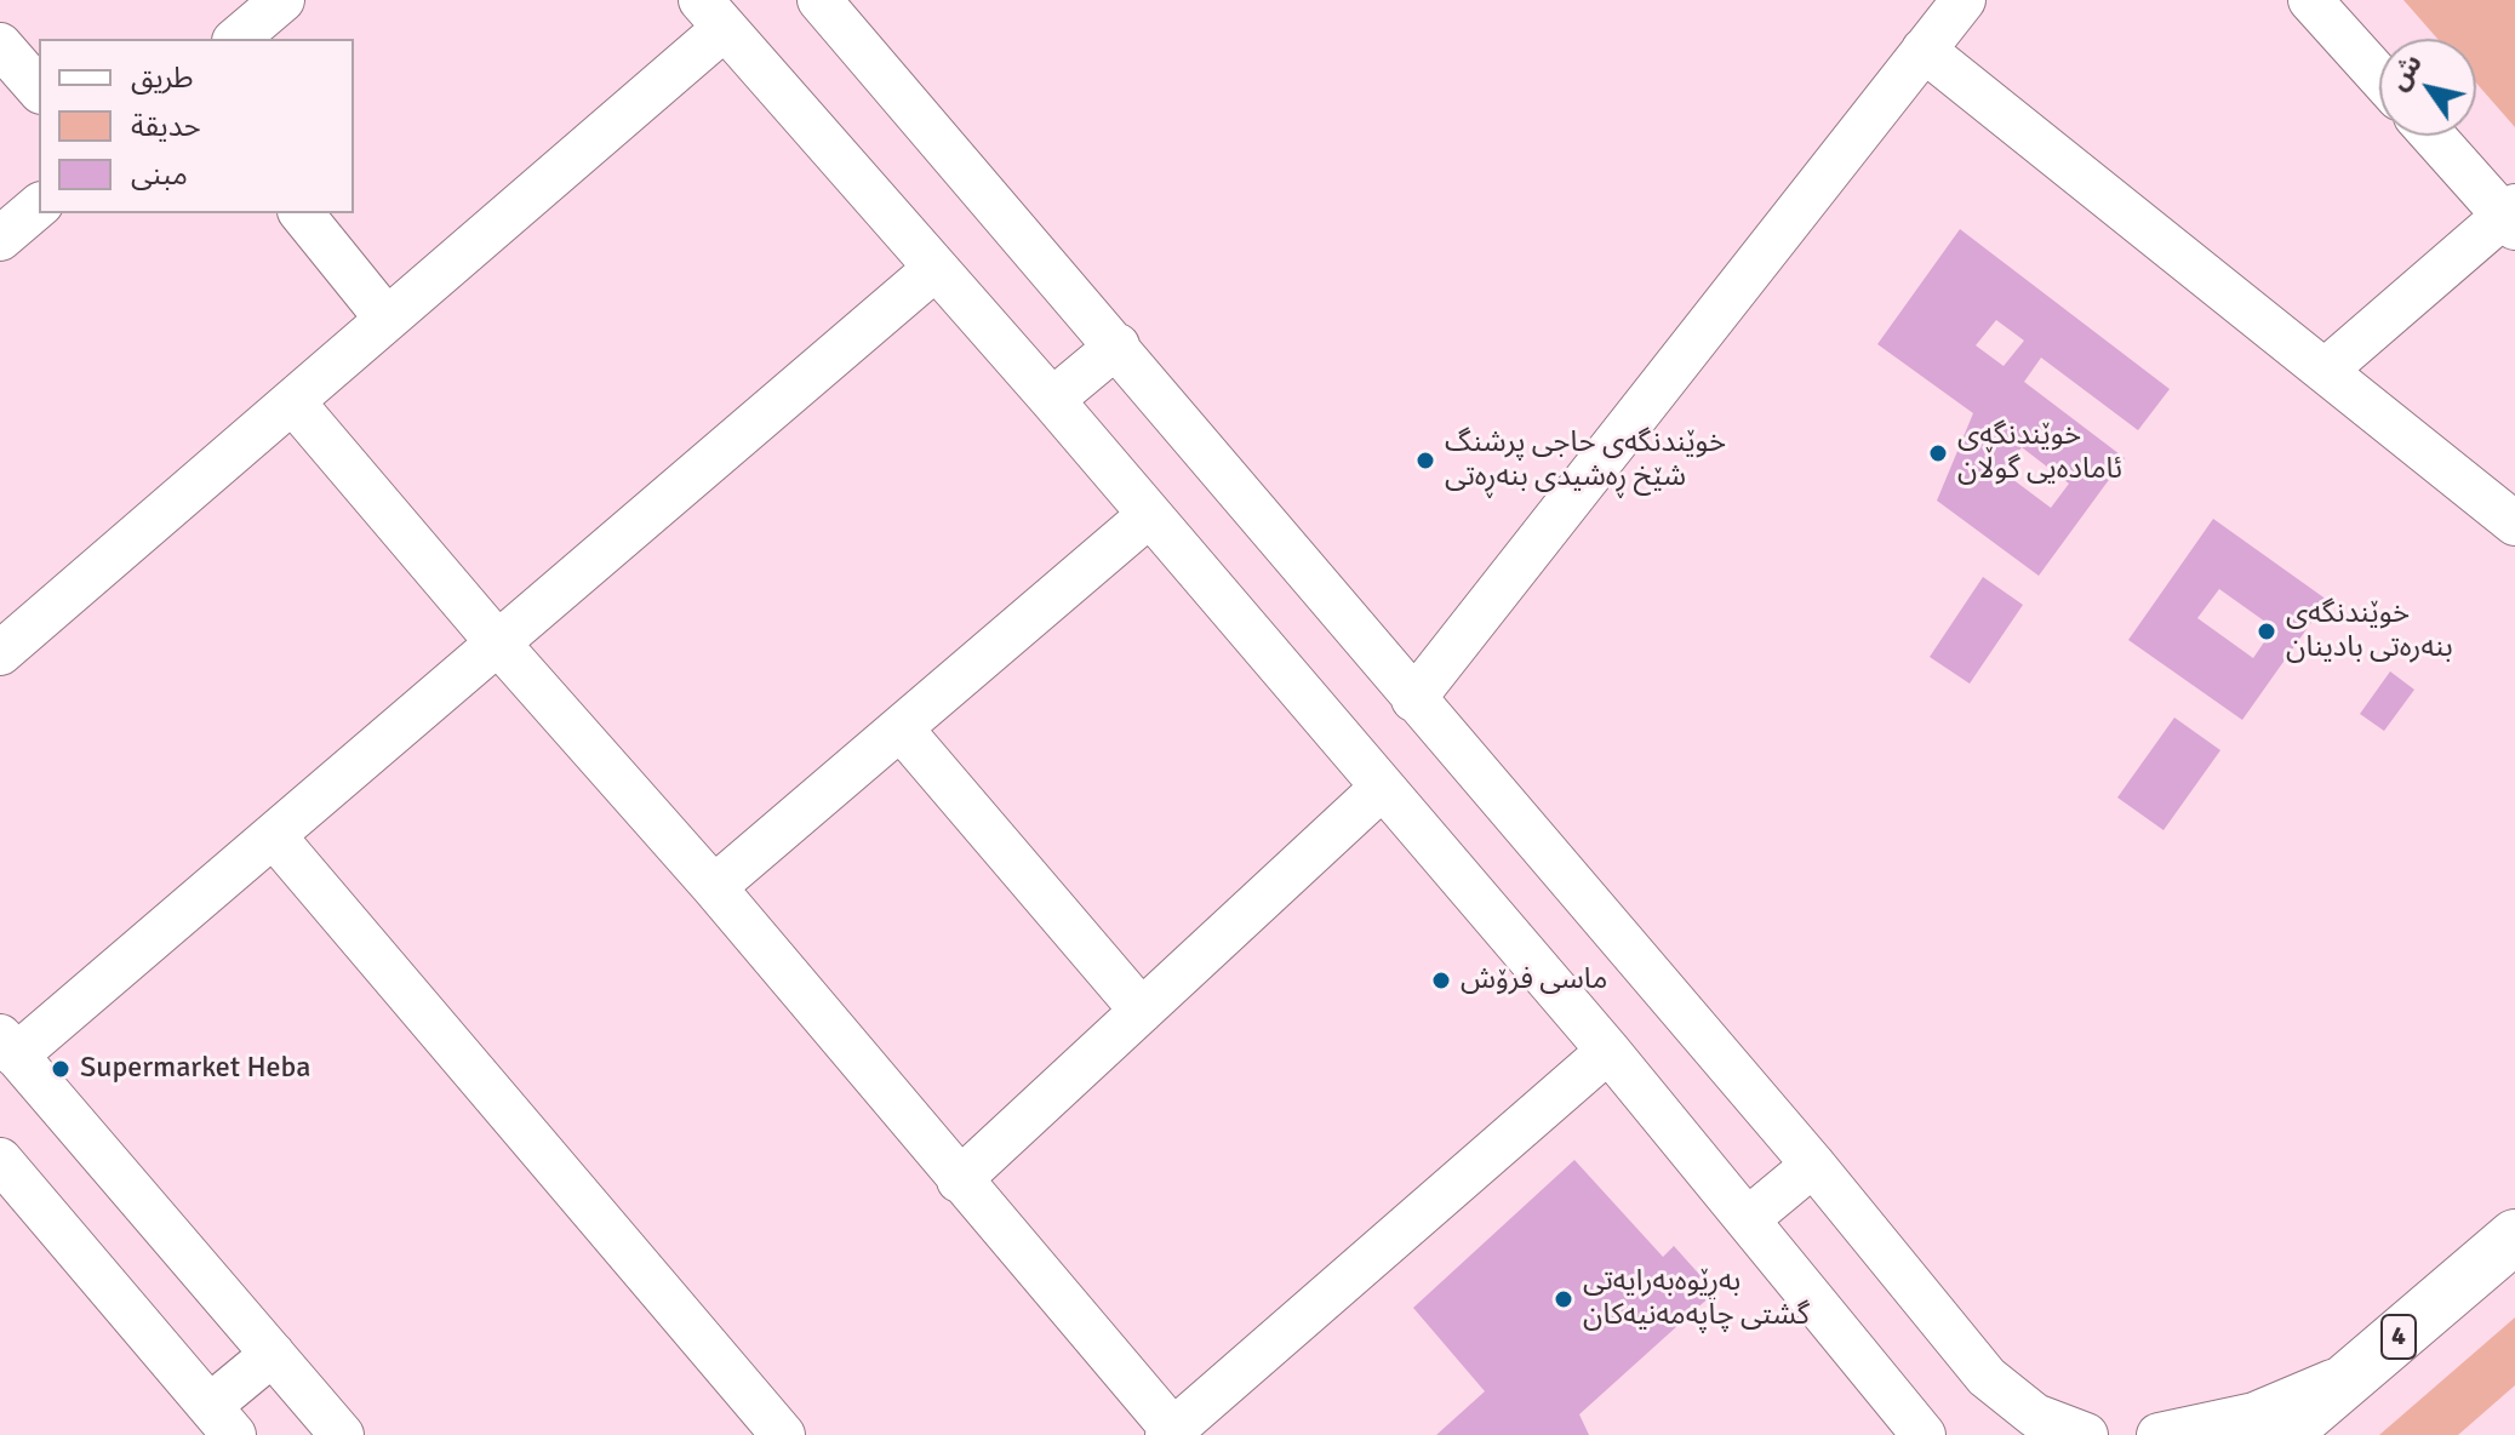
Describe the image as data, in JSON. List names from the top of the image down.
{
  "streets": {
    "highway": ["4"]
  },
  "places": [
    "خوێندنگەی ئامادەیی گوڵان",
    "خوێندنگەی حاجی پرشنگ شێخ ڕەشیدی بنەڕەتی",
    "خوێندنگەی بنەرەتی بادینان",
    "ماسی فرۆش",
    "Supermarket Heba",
    "بەڕێوەبەرایەتی گشتی چاپەمەنیەکان"
  ],
  "legend": ["طريق", "حديقة", "مبنى"],
  "north": "top left"
}
